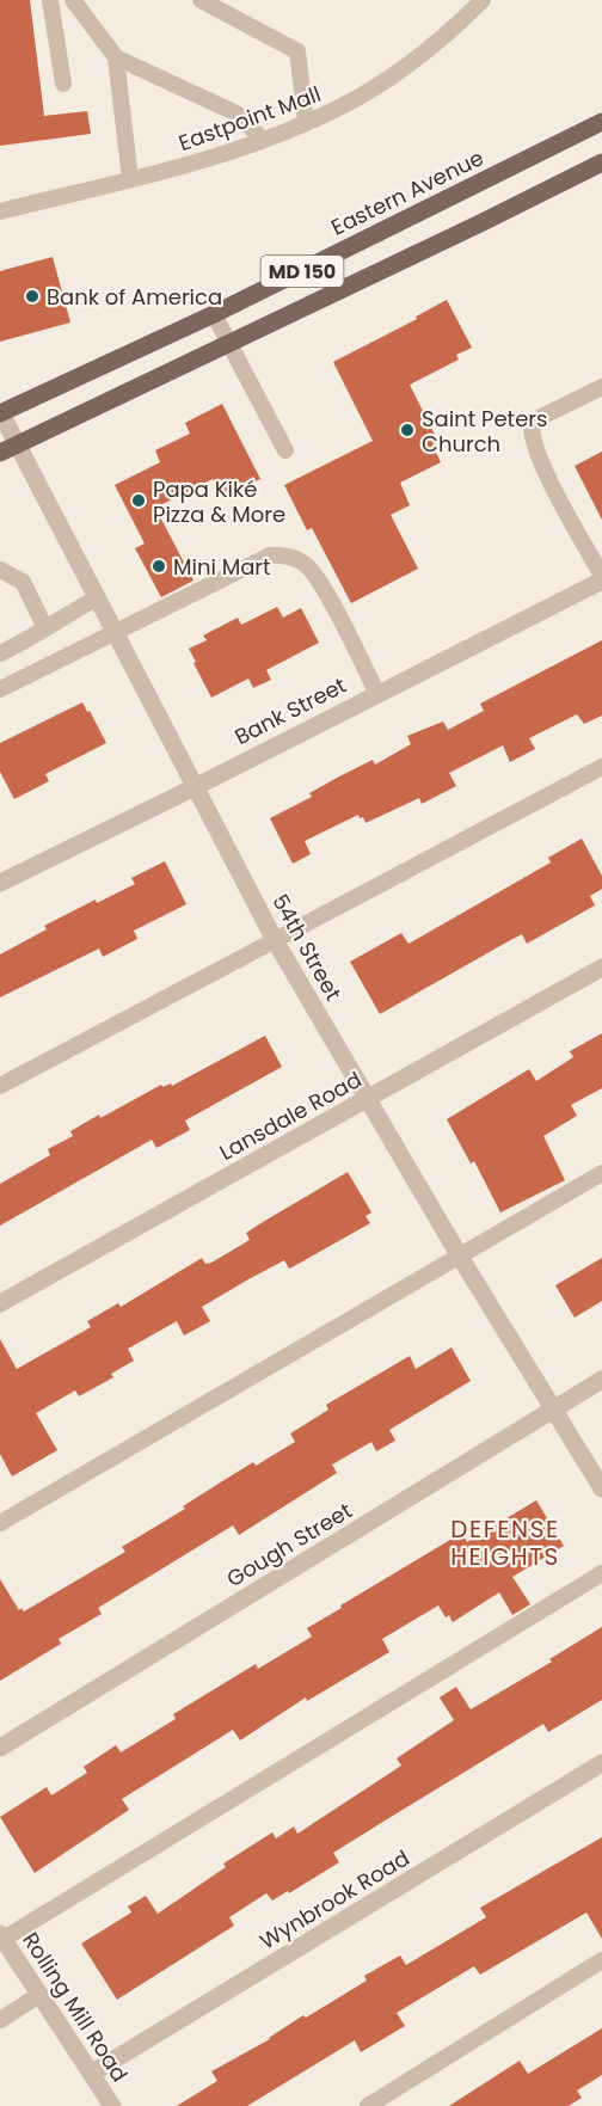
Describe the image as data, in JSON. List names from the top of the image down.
{
  "streets": {
    "main road": ["Eastern Avenue", "MD 150"],
    "street": [
      "Bank Street",
      "54th Street",
      "Lansdale Road",
      "Gough Street",
      "Wynbrook Road",
      "Rolling Mill Road"
    ],
    "lane": ["Eastpoint Mall"]
  },
  "crossings": [
    ["Eastern Avenue", "54th Street"],
    ["MD 150", "54th Street"],
    ["Bank Street", "54th Street"],
    ["54th Street", "Lansdale Road"],
    ["54th Street", "Gough Street"],
    ["Wynbrook Road", "Rolling Mill Road"]
  ],
  "districts": ["DEFENSE HEIGHTS"],
  "places": [
    "Bank of America",
    "Saint Peters Church",
    "Papa Kiké Pizza & More",
    "Mini Mart"
  ]
}
